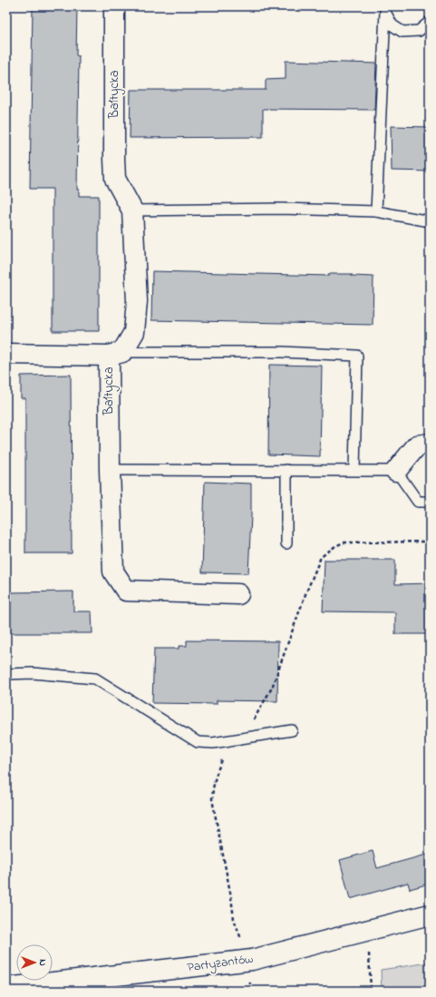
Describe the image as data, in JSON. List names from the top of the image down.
{
  "streets": {
    "street": ["Bałtycka", "Partyzantów"]
  },
  "north": "right"
}
